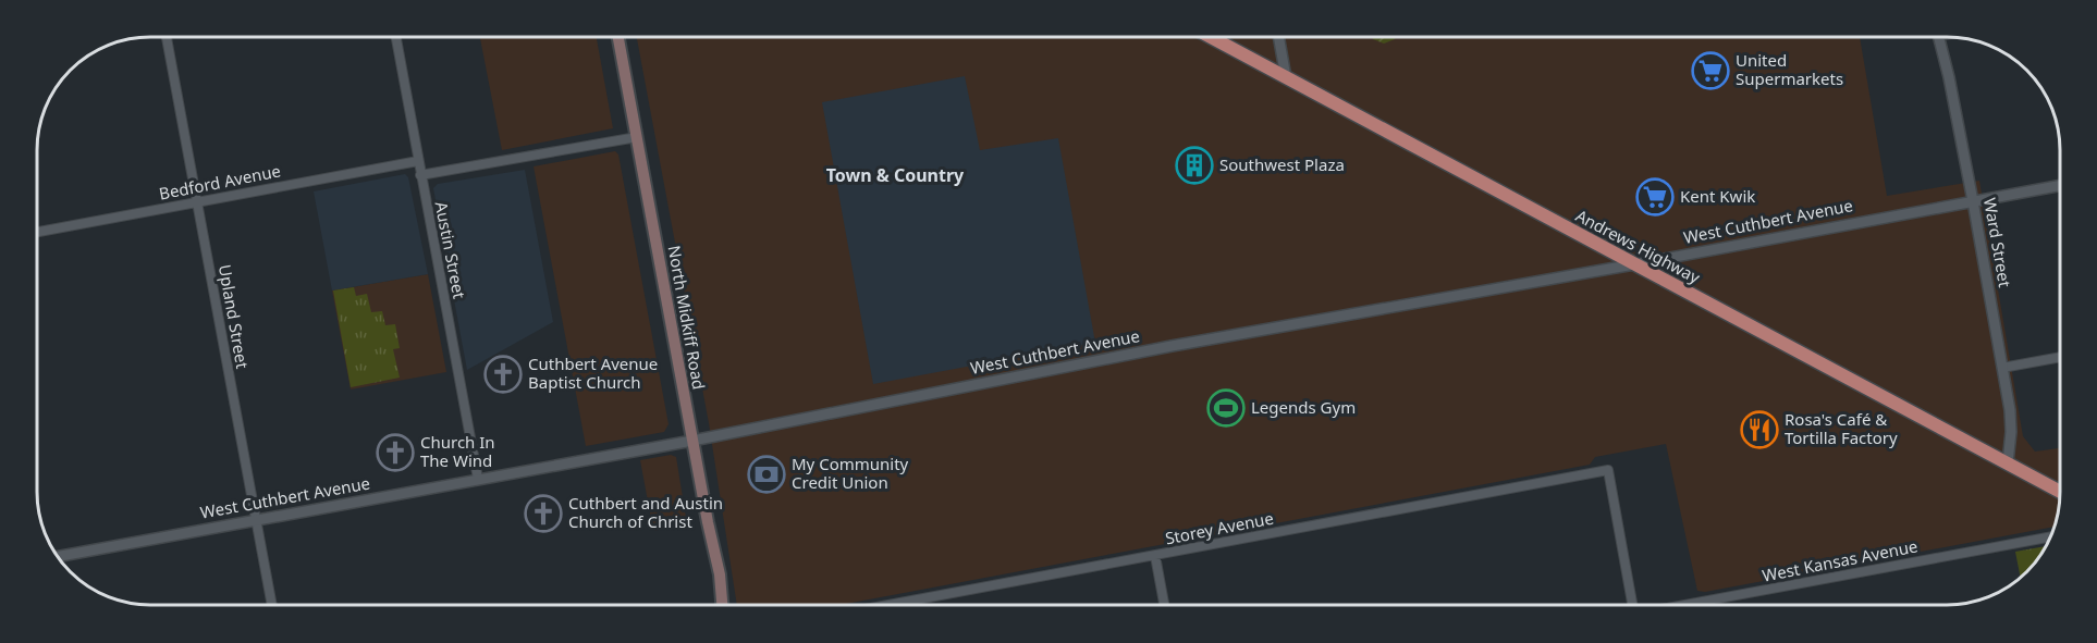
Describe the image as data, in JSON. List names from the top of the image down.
{
  "streets": {
    "main road": ["Andrews Highway", "North Midkiff Road"],
    "street": [
      "Bedford Avenue",
      "West Cuthbert Avenue",
      "Ward Street",
      "Austin Street",
      "Upland Street",
      "Storey Avenue",
      "West Kansas Avenue"
    ]
  },
  "crossings": [
    ["Bedford Avenue", "Austin Street"],
    ["Bedford Avenue", "Upland Street"],
    ["West Cuthbert Avenue", "Ward Street"],
    ["West Cuthbert Avenue", "Andrews Highway"],
    ["West Cuthbert Avenue", "Austin Street"],
    ["West Cuthbert Avenue", "Upland Street"],
    ["West Cuthbert Avenue", "North Midkiff Road"],
    ["Ward Street", "Andrews Highway"]
  ],
  "districts": ["Town & Country"],
  "places": {
    "supermarket": ["United Supermarkets", "Kent Kwik"],
    "building": ["Southwest Plaza"],
    "church": ["Cuthbert Avenue Baptist Church", "Church In The Wind", "Cuthbert and Austin Church of Christ"],
    "sports": ["Legends Gym"],
    "restaurant": ["Rosa's Café & Tortilla Factory"],
    "bank": ["My Community Credit Union"]
  }
}
